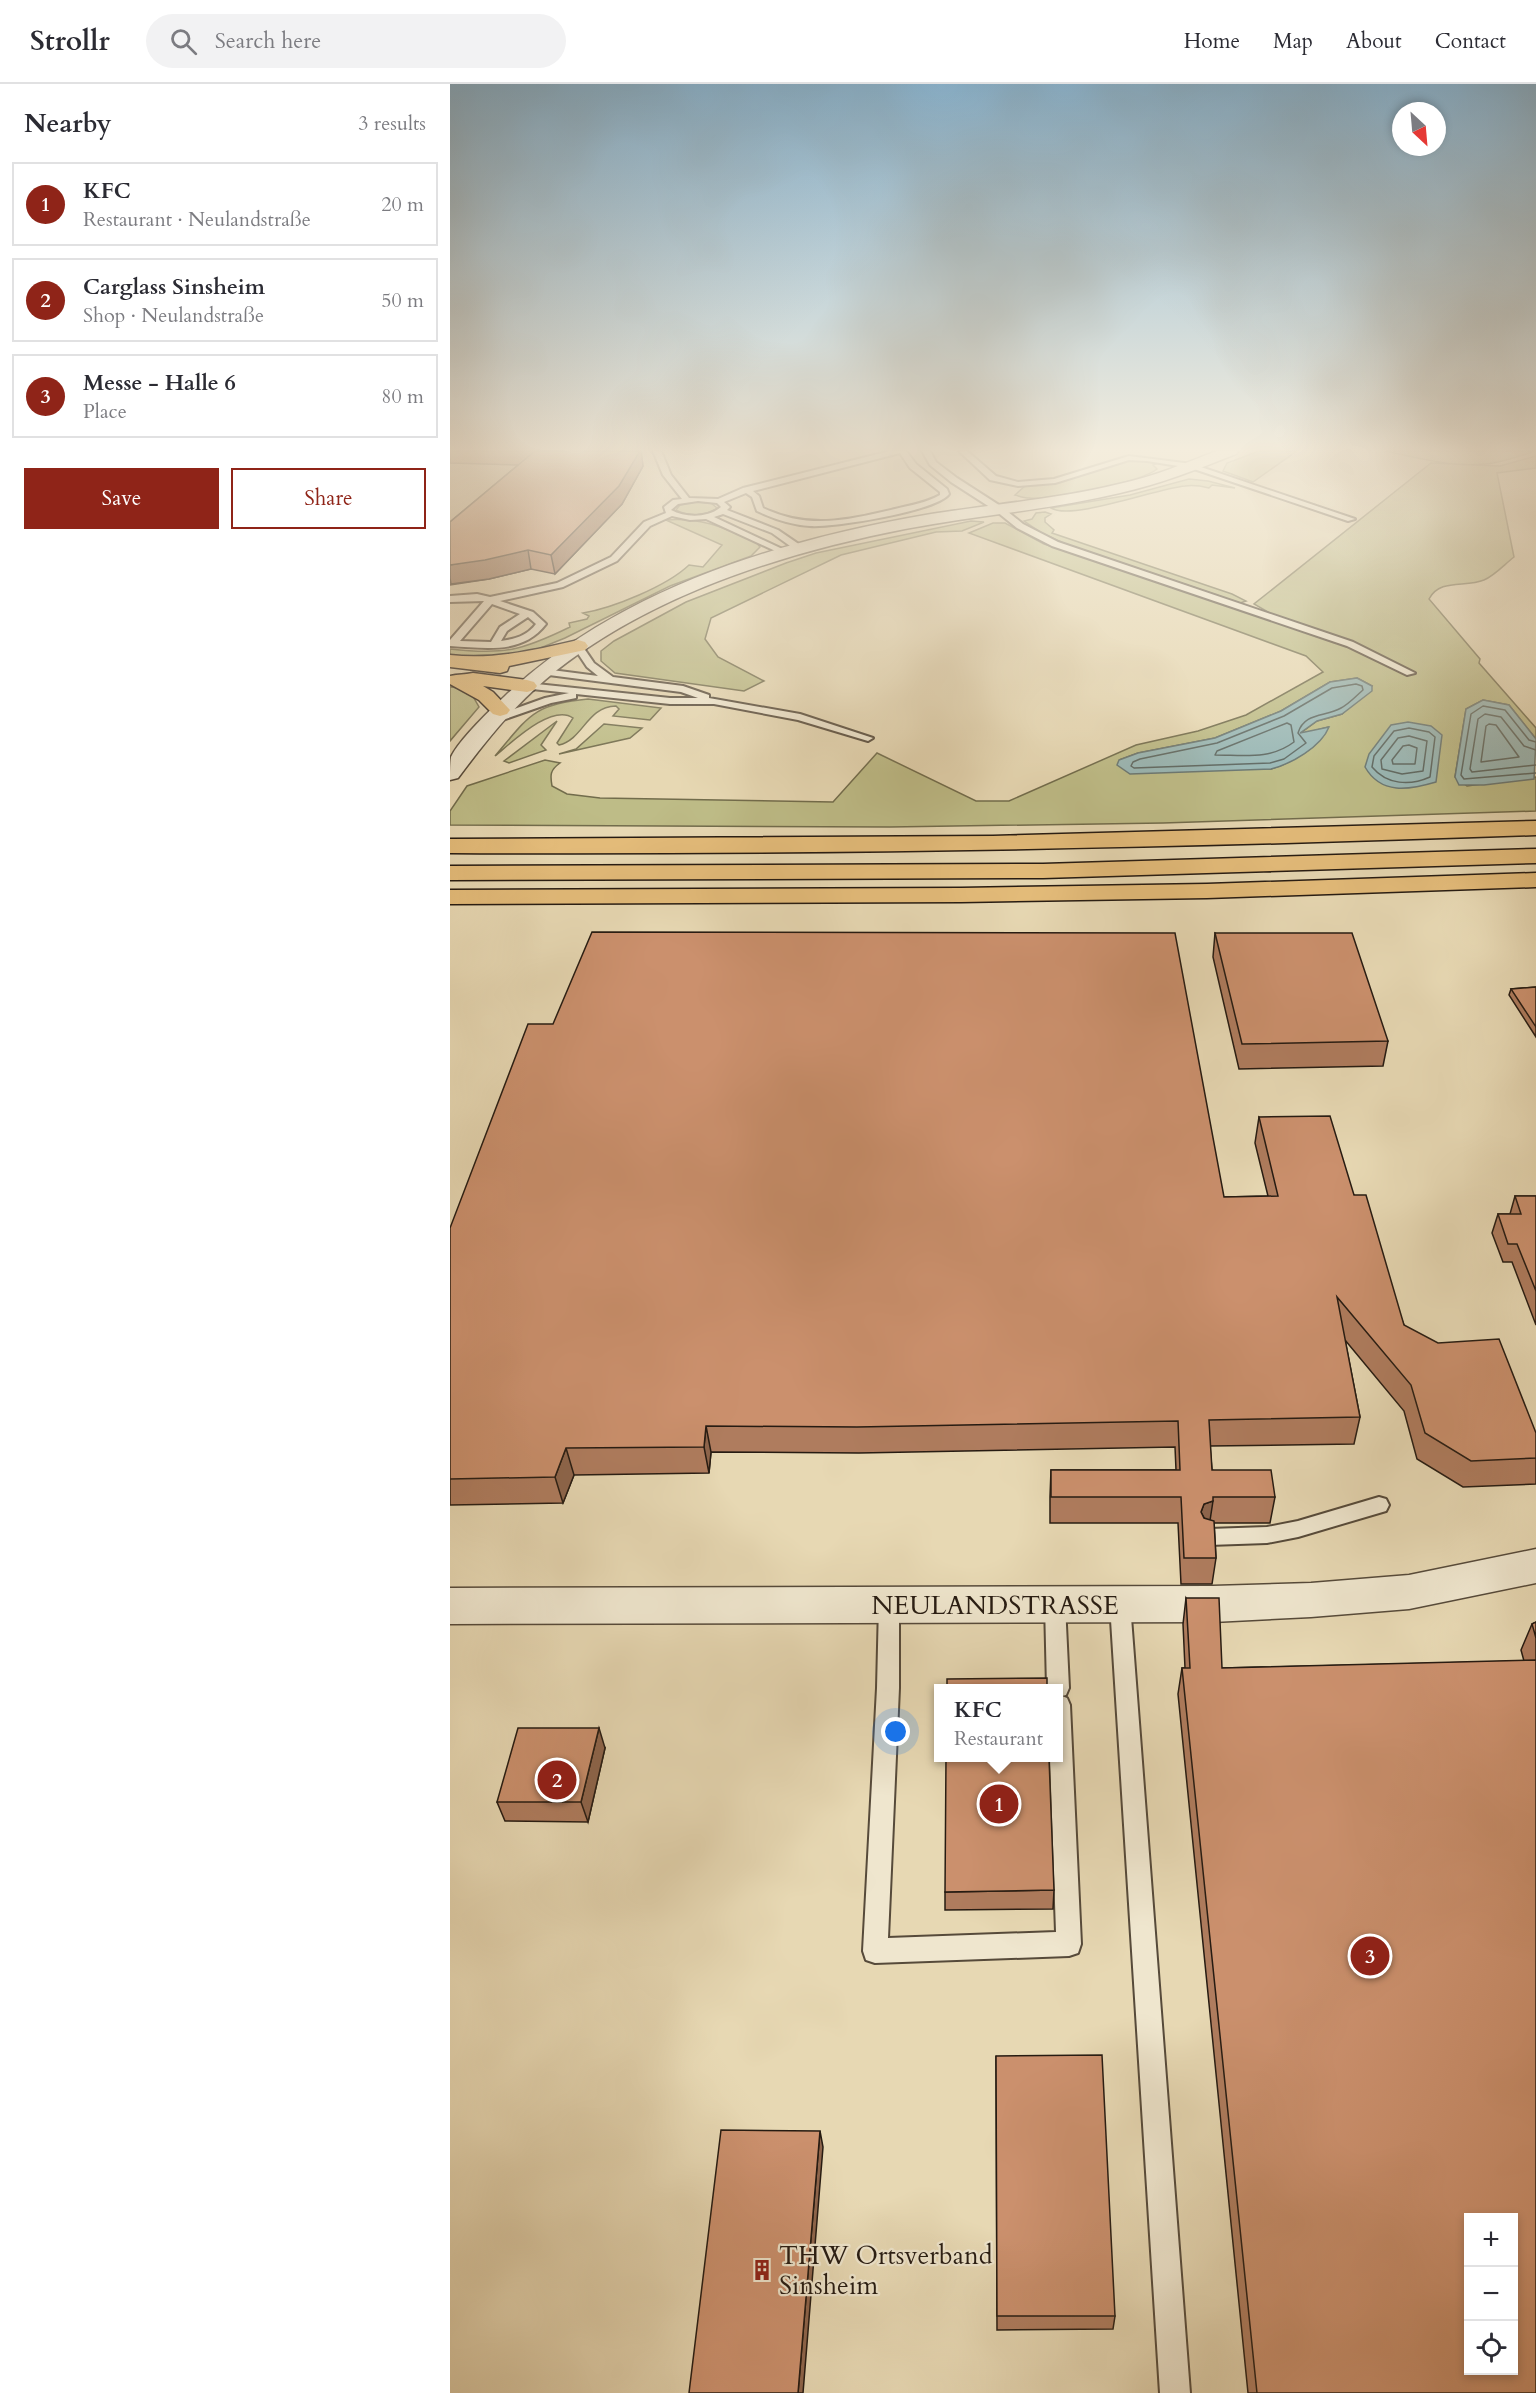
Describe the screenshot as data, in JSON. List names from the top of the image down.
{
  "streets": {
    "street": ["NEULANDSTRASSE"]
  },
  "places": {
    "building": ["THW Ortsverband Sinsheim"]
  },
  "north": "bottom right",
  "page": {
    "header": "Strollr",
    "search": "Search here",
    "nav": [
      "Home",
      "Map",
      "About",
      "Contact"
    ],
    "heading": ["Nearby", "3 results"],
    "list": [
      {
        "mark": "1",
        "name": "KFC",
        "note": "Restaurant · Neulandstraße",
        "value": "20 m"
      },
      {
        "mark": "2",
        "name": "Carglass Sinsheim",
        "note": "Shop · Neulandstraße",
        "value": "50 m"
      },
      {
        "mark": "3",
        "name": "Messe - Halle 6",
        "note": "Place",
        "value": "80 m"
      }
    ],
    "buttons": ["Save", "Share"],
    "popup": ["KFC", "Restaurant"],
    "pins": ["2", "1", "3"],
    "map_buttons": ["+", "−"]
  }
}
